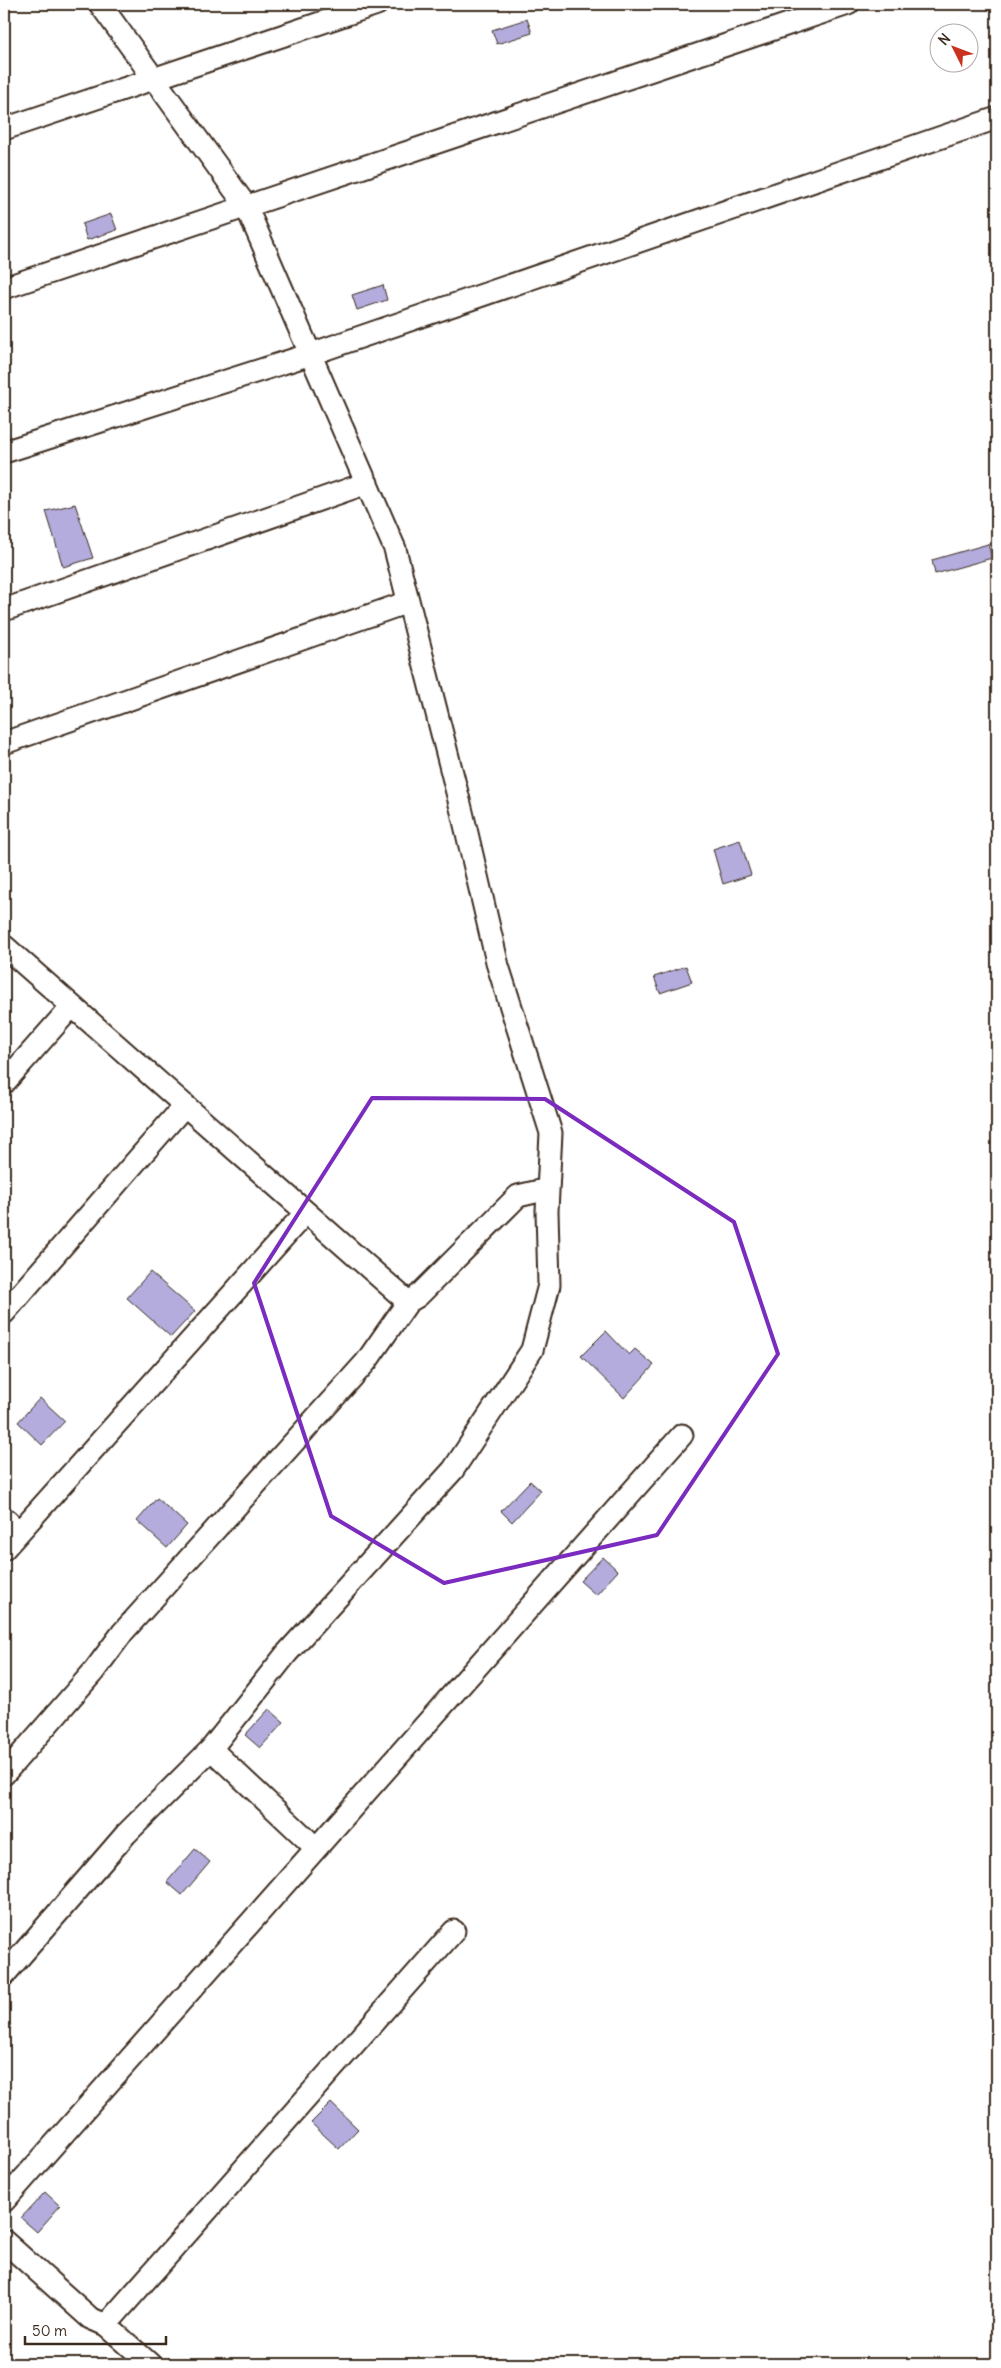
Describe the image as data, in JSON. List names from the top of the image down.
{
  "scale_bar": "50 m",
  "north": "top left"
}
